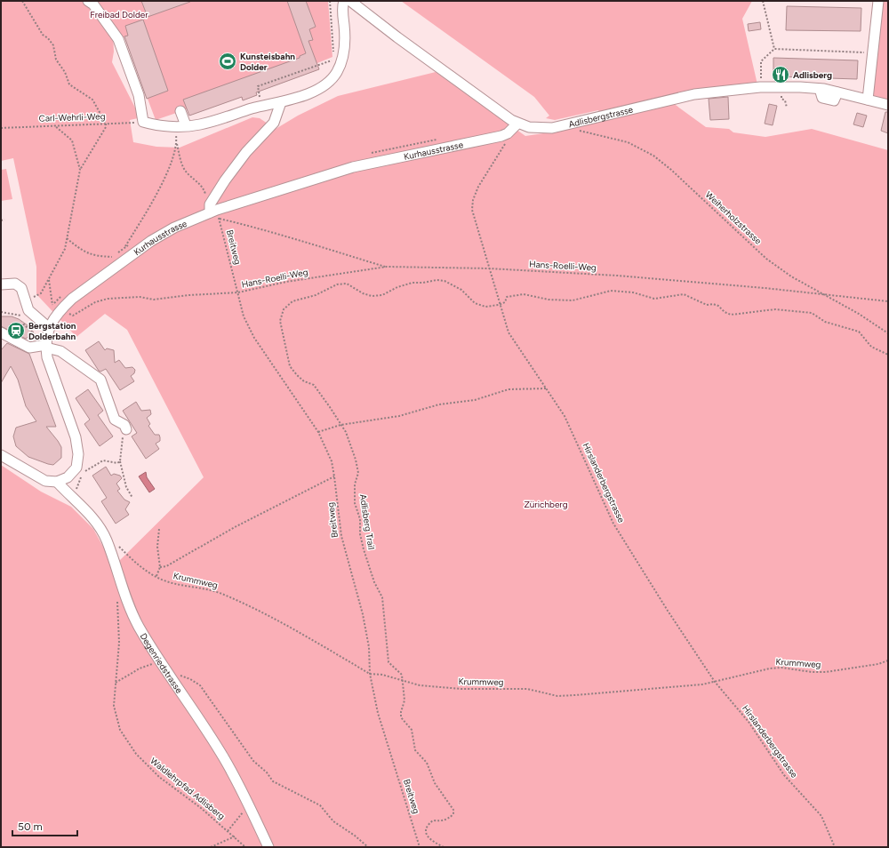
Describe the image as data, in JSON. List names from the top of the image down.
{
  "streets": {
    "street": ["Adlisbergstrasse", "Kurhausstrasse", "Degenriedstrasse"],
    "path": [
      "Carl-Wehrli-Weg",
      "Weiherholzstrasse",
      "Breitweg",
      "Hans-Roelli-Weg",
      "Hirslanderbergstrasse",
      "Adlisberg Trail",
      "Krummweg",
      "Waldlehrpfad Adlisberg"
    ]
  },
  "crossings": [
    ["Adlisbergstrasse", "Kurhausstrasse"],
    ["Adlisbergstrasse", "Weiherholzstrasse"],
    ["Kurhausstrasse", "Breitweg"],
    ["Kurhausstrasse", "Hans-Roelli-Weg"],
    ["Kurhausstrasse", "Hirslanderbergstrasse"],
    ["Kurhausstrasse", "Degenriedstrasse"],
    ["Weiherholzstrasse", "Hans-Roelli-Weg"],
    ["Breitweg", "Hans-Roelli-Weg"],
    ["Breitweg", "Krummweg"],
    ["Hans-Roelli-Weg", "Hirslanderbergstrasse"],
    ["Hirslanderbergstrasse", "Adlisberg Trail"],
    ["Hirslanderbergstrasse", "Krummweg"],
    ["Adlisberg Trail", "Krummweg"],
    ["Krummweg", "Degenriedstrasse"],
    ["Degenriedstrasse", "Waldlehrpfad Adlisberg"]
  ],
  "parks": ["Freibad Dolder", "Zürichberg"],
  "places": {
    "sports": ["Kunsteisbahn Dolder"],
    "restaurant": ["Adlisberg"],
    "station": ["Bergstation Dolderbahn"]
  },
  "scale_bar": "50 m"
}
